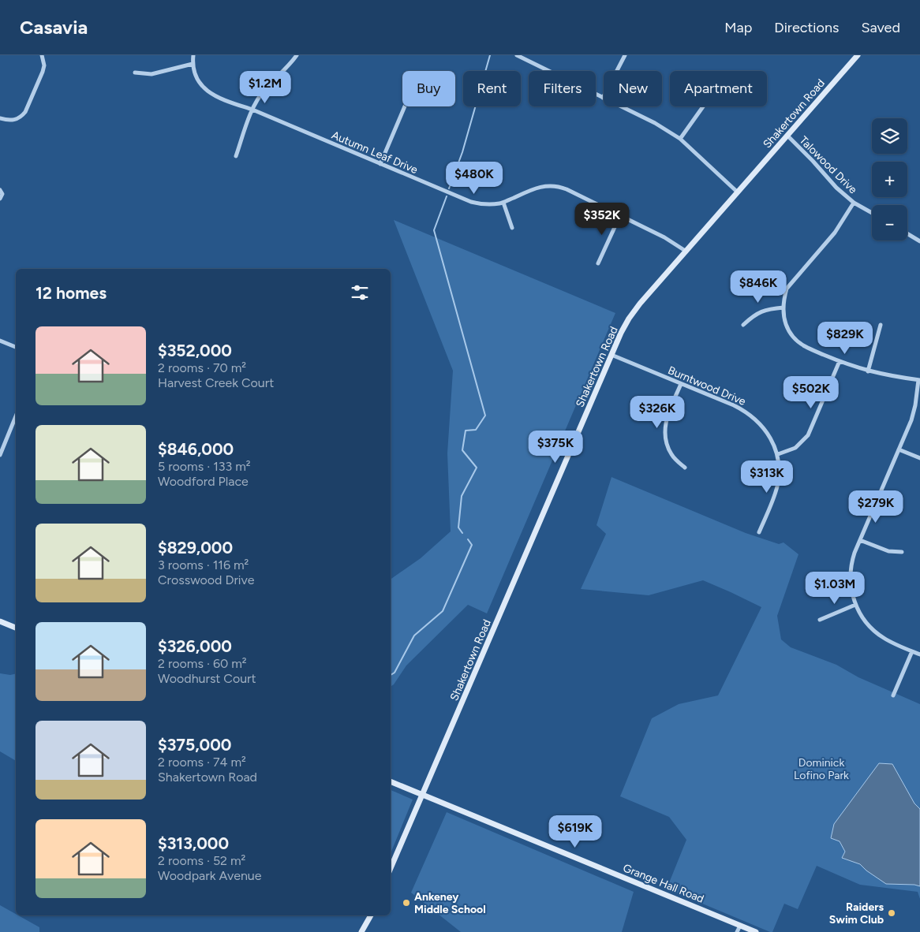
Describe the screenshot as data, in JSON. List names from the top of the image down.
{
  "streets": {
    "street": [
      "Shakertown Road",
      "Autumn Leaf Drive",
      "Talowood Drive",
      "Burntwood Drive",
      "Grange Hall Road"
    ]
  },
  "crossings": [
    ["Shakertown Road", "Autumn Leaf Drive"],
    ["Shakertown Road", "Talowood Drive"],
    ["Shakertown Road", "Burntwood Drive"],
    ["Shakertown Road", "Grange Hall Road"]
  ],
  "parks": ["Dominick Lofino Park"],
  "places": ["Ankeney Middle School", "Raiders Swim Club"],
  "page": {
    "header": "Casavia",
    "nav": ["Map", "Directions", "Saved"],
    "price": [
      "$1.2M",
      "$480K",
      "$352K",
      "$846K",
      "$829K",
      "$502K",
      "$326K",
      "$375K",
      "$313K",
      "$279K",
      "$1.03M",
      "$619K"
    ],
    "chip": [
      "Buy",
      "Rent",
      "Filters",
      "New",
      "Apartment"
    ],
    "map_buttons": ["+", "−"],
    "heading": "12 homes",
    "list": [
      {
        "name": "$352,000",
        "note": "2 rooms · 70 m² · Harvest Creek Court"
      },
      {
        "name": "$846,000",
        "note": "5 rooms · 133 m² · Woodford Place"
      },
      {
        "name": "$829,000",
        "note": "3 rooms · 116 m² · Crosswood Drive"
      },
      {
        "name": "$326,000",
        "note": "2 rooms · 60 m² · Woodhurst Court"
      },
      {
        "name": "$375,000",
        "note": "2 rooms · 74 m² · Shakertown Road"
      },
      {
        "name": "$313,000",
        "note": "2 rooms · 52 m² · Woodpark Avenue"
      }
    ]
  }
}
